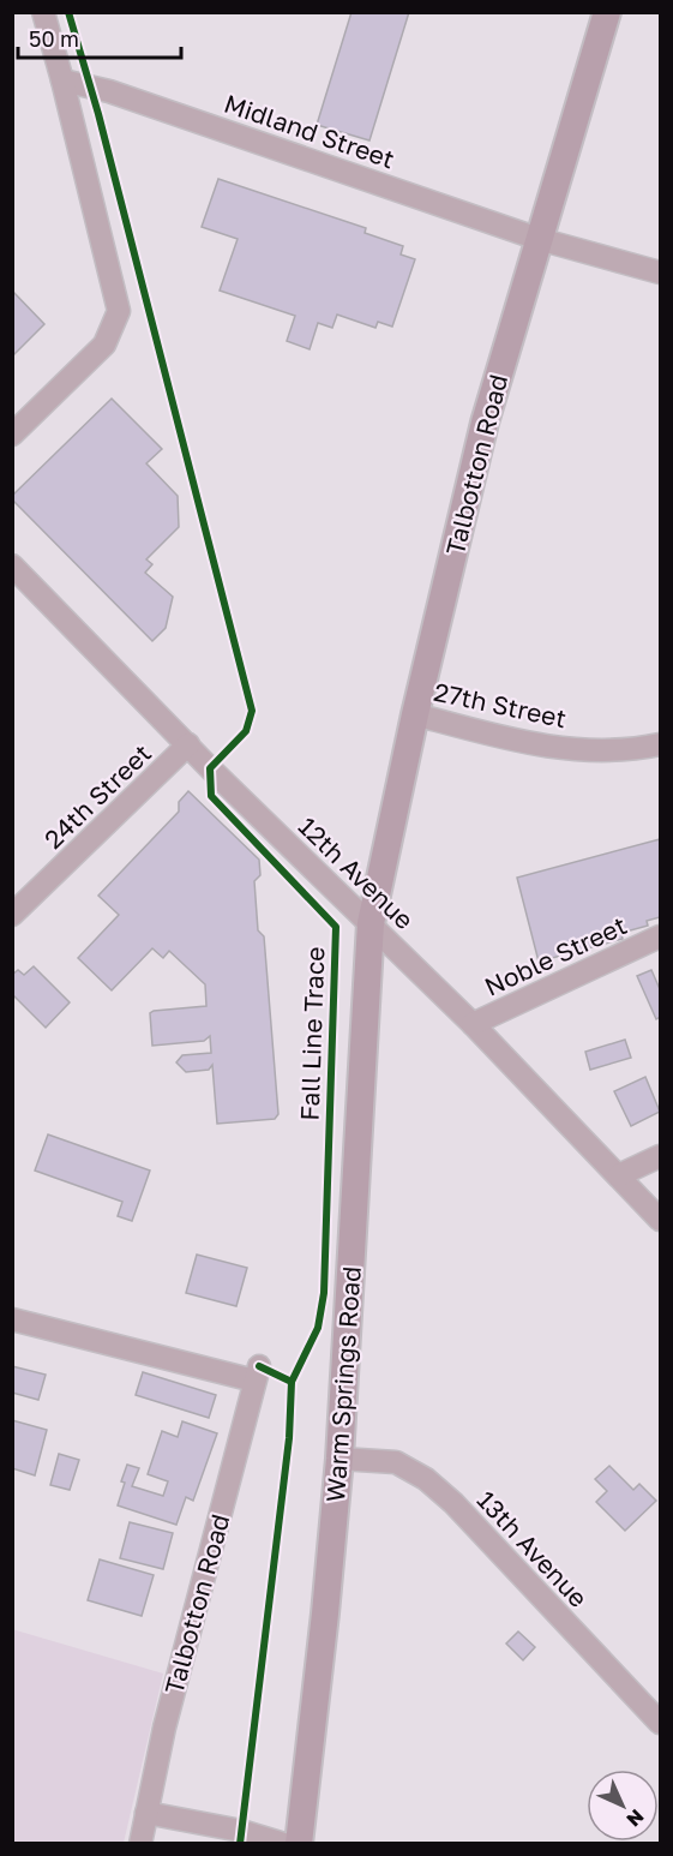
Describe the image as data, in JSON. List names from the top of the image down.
{
  "streets": {
    "main road": ["Talbotton Road", "Warm Springs Road"],
    "street": [
      "Midland Street",
      "27th Street",
      "24th Street",
      "12th Avenue",
      "Noble Street",
      "13th Avenue"
    ],
    "cycle path": ["Fall Line Trace"]
  },
  "crossings": [
    ["Midland Street", "Talbotton Road"],
    ["Talbotton Road", "27th Street"],
    ["Talbotton Road", "12th Avenue"],
    ["Talbotton Road", "Warm Springs Road"],
    ["24th Street", "12th Avenue"],
    ["12th Avenue", "Noble Street"],
    ["12th Avenue", "Warm Springs Road"],
    ["Warm Springs Road", "13th Avenue"]
  ],
  "scale_bar": "50 m",
  "north": "bottom right"
}
